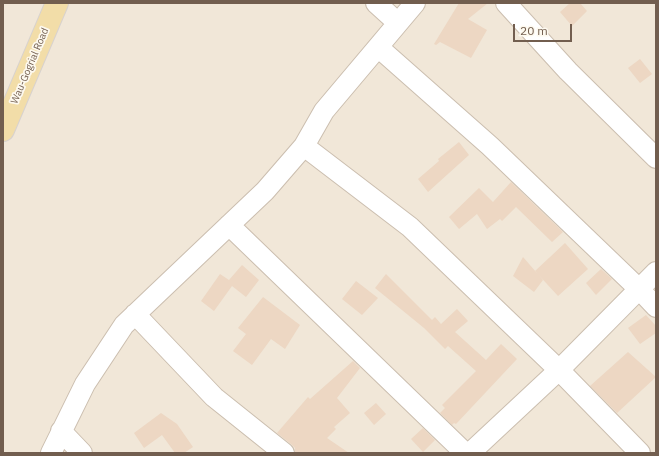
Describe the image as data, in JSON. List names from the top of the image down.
{
  "streets": {
    "main road": ["Wau-Gogrial Road"]
  },
  "scale_bar": "20 m"
}
